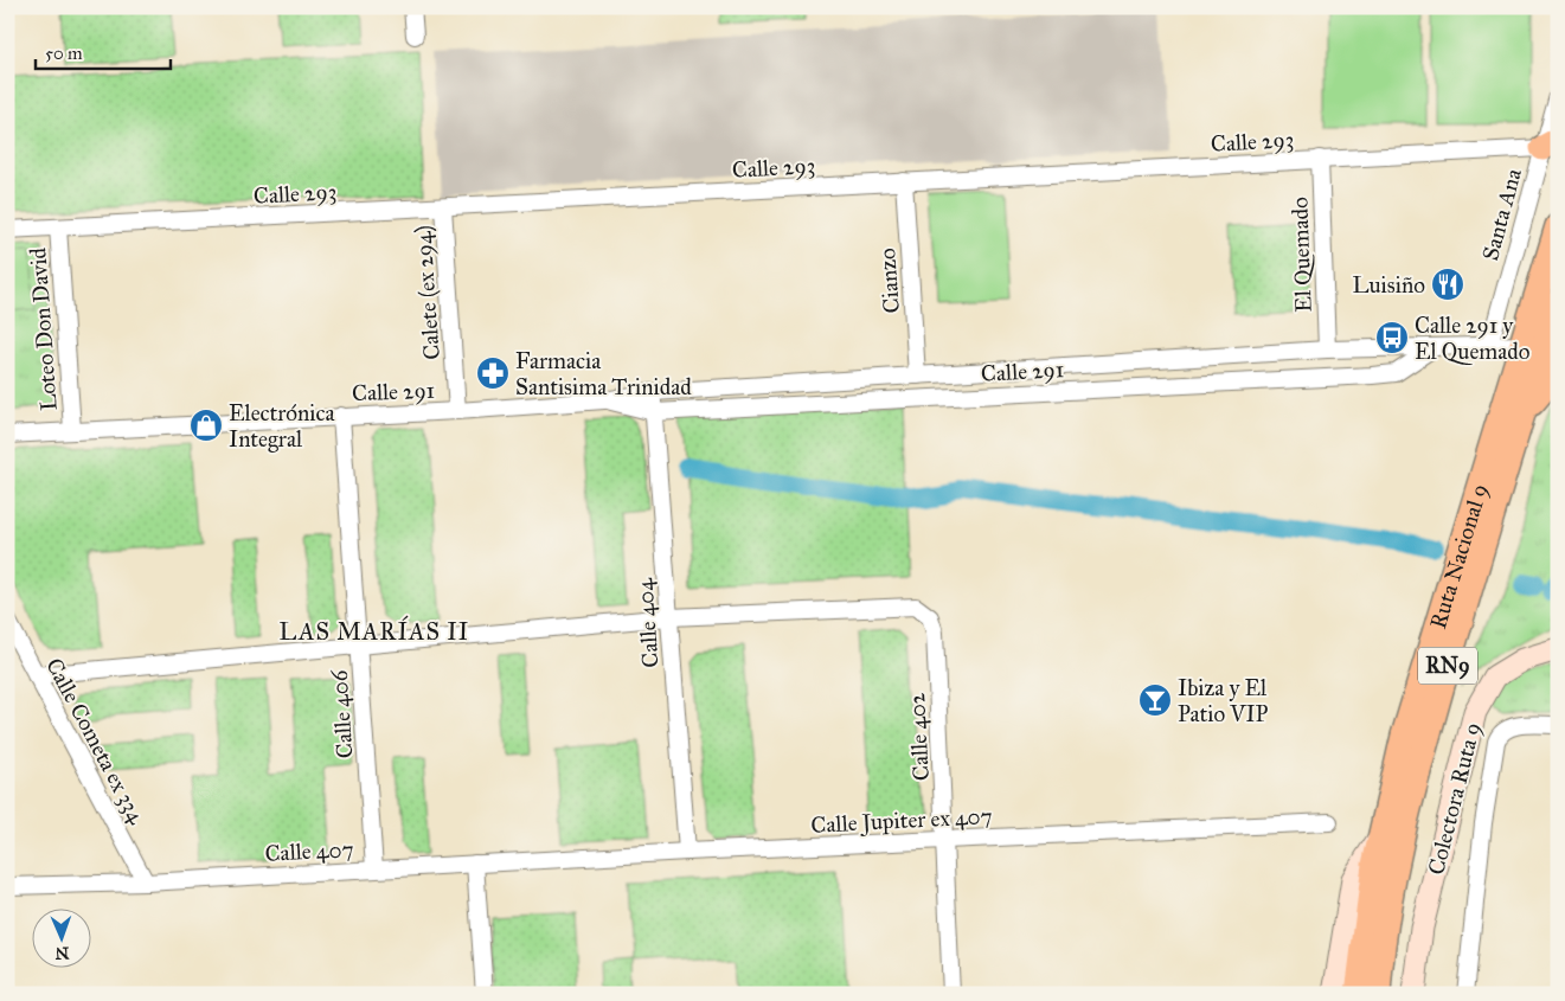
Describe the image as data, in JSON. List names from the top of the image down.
{
  "streets": {
    "main road": ["Ruta Nacional 9", "RN9"],
    "street": [
      "Calle 293",
      "Santa Ana",
      "El Quemado",
      "Cianzo",
      "Calete (ex 294)",
      "Loteo Don David",
      "Calle 291",
      "Calle 404",
      "Calle 406",
      "Calle 402",
      "Calle Cometa ex 334",
      "Colectora Ruta 9",
      "Calle Jupiter ex 407",
      "Calle 407"
    ]
  },
  "crossings": [
    ["Calle 293", "Santa Ana"],
    ["Calle 293", "El Quemado"],
    ["Calle 293", "Cianzo"],
    ["Calle 293", "Calete (ex 294)"],
    ["Calle 293", "Loteo Don David"],
    ["Santa Ana", "Calle 291"],
    ["El Quemado", "Calle 291"],
    ["Cianzo", "Calle 291"],
    ["Calete (ex 294)", "Calle 291"],
    ["Loteo Don David", "Calle 291"],
    ["Calle 291", "Ruta Nacional 9"],
    ["Calle 291", "Calle 404"],
    ["Calle 291", "Calle 406"],
    ["Calle 404", "Calle 402"],
    ["Calle 404", "Calle Jupiter ex 407"],
    ["Calle 406", "Calle 407"],
    ["Calle 402", "Calle Jupiter ex 407"],
    ["Calle Cometa ex 334", "Calle 407"],
    ["Calle Jupiter ex 407", "Calle 407"]
  ],
  "districts": ["LAS MARÍAS II"],
  "places": {
    "restaurant": ["Luisiño"],
    "bus stop": ["Calle 291 y El Quemado"],
    "pharmacy": ["Farmacia Santisima Trinidad"],
    "shop": ["Electrónica Integral"],
    "bar": ["Ibiza y El Patio VIP"]
  },
  "scale_bar": "50 m",
  "north": "bottom"
}
